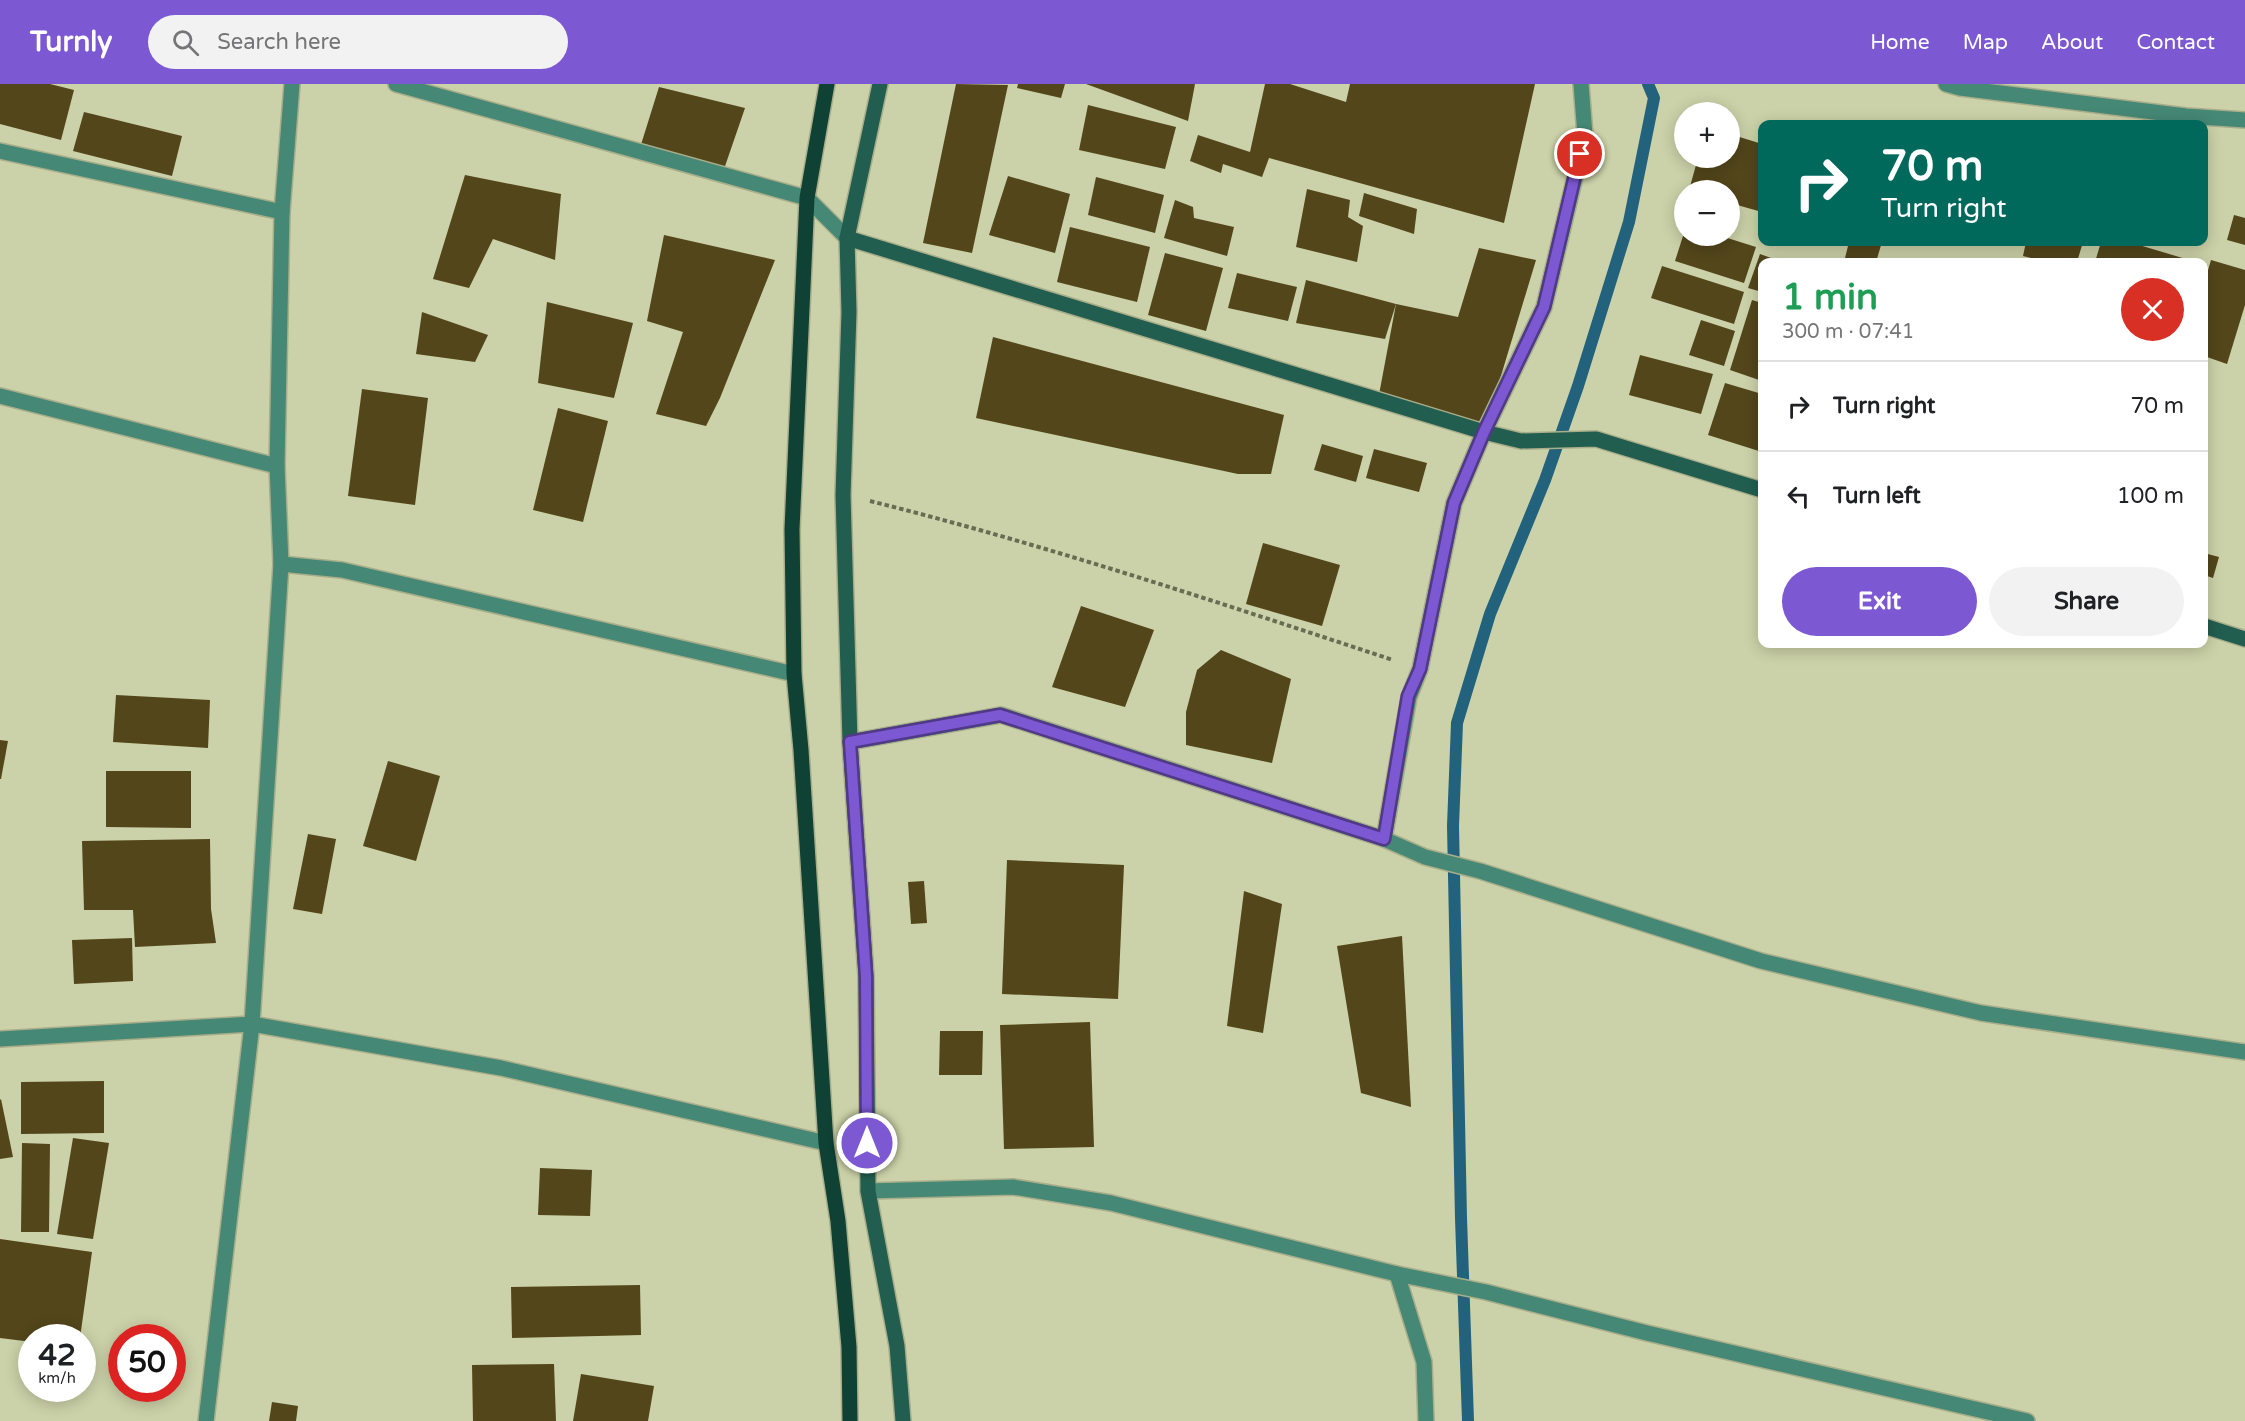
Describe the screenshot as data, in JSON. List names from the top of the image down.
{
  "page": {
    "header": "Turnly",
    "search": "Search here",
    "nav": [
      "Home",
      "Map",
      "About",
      "Contact"
    ],
    "map_buttons": ["+", "−"],
    "turn": ["70 m", "Turn right"],
    "heading": ["1 min", "300 m · 07:41"],
    "list": [
      {
        "name": "Turn right",
        "value": "70 m"
      },
      {
        "name": "Turn left",
        "value": "100 m"
      }
    ],
    "buttons": ["Exit", "Share"],
    "speed": "42 km/h",
    "limit": "50"
  }
}
